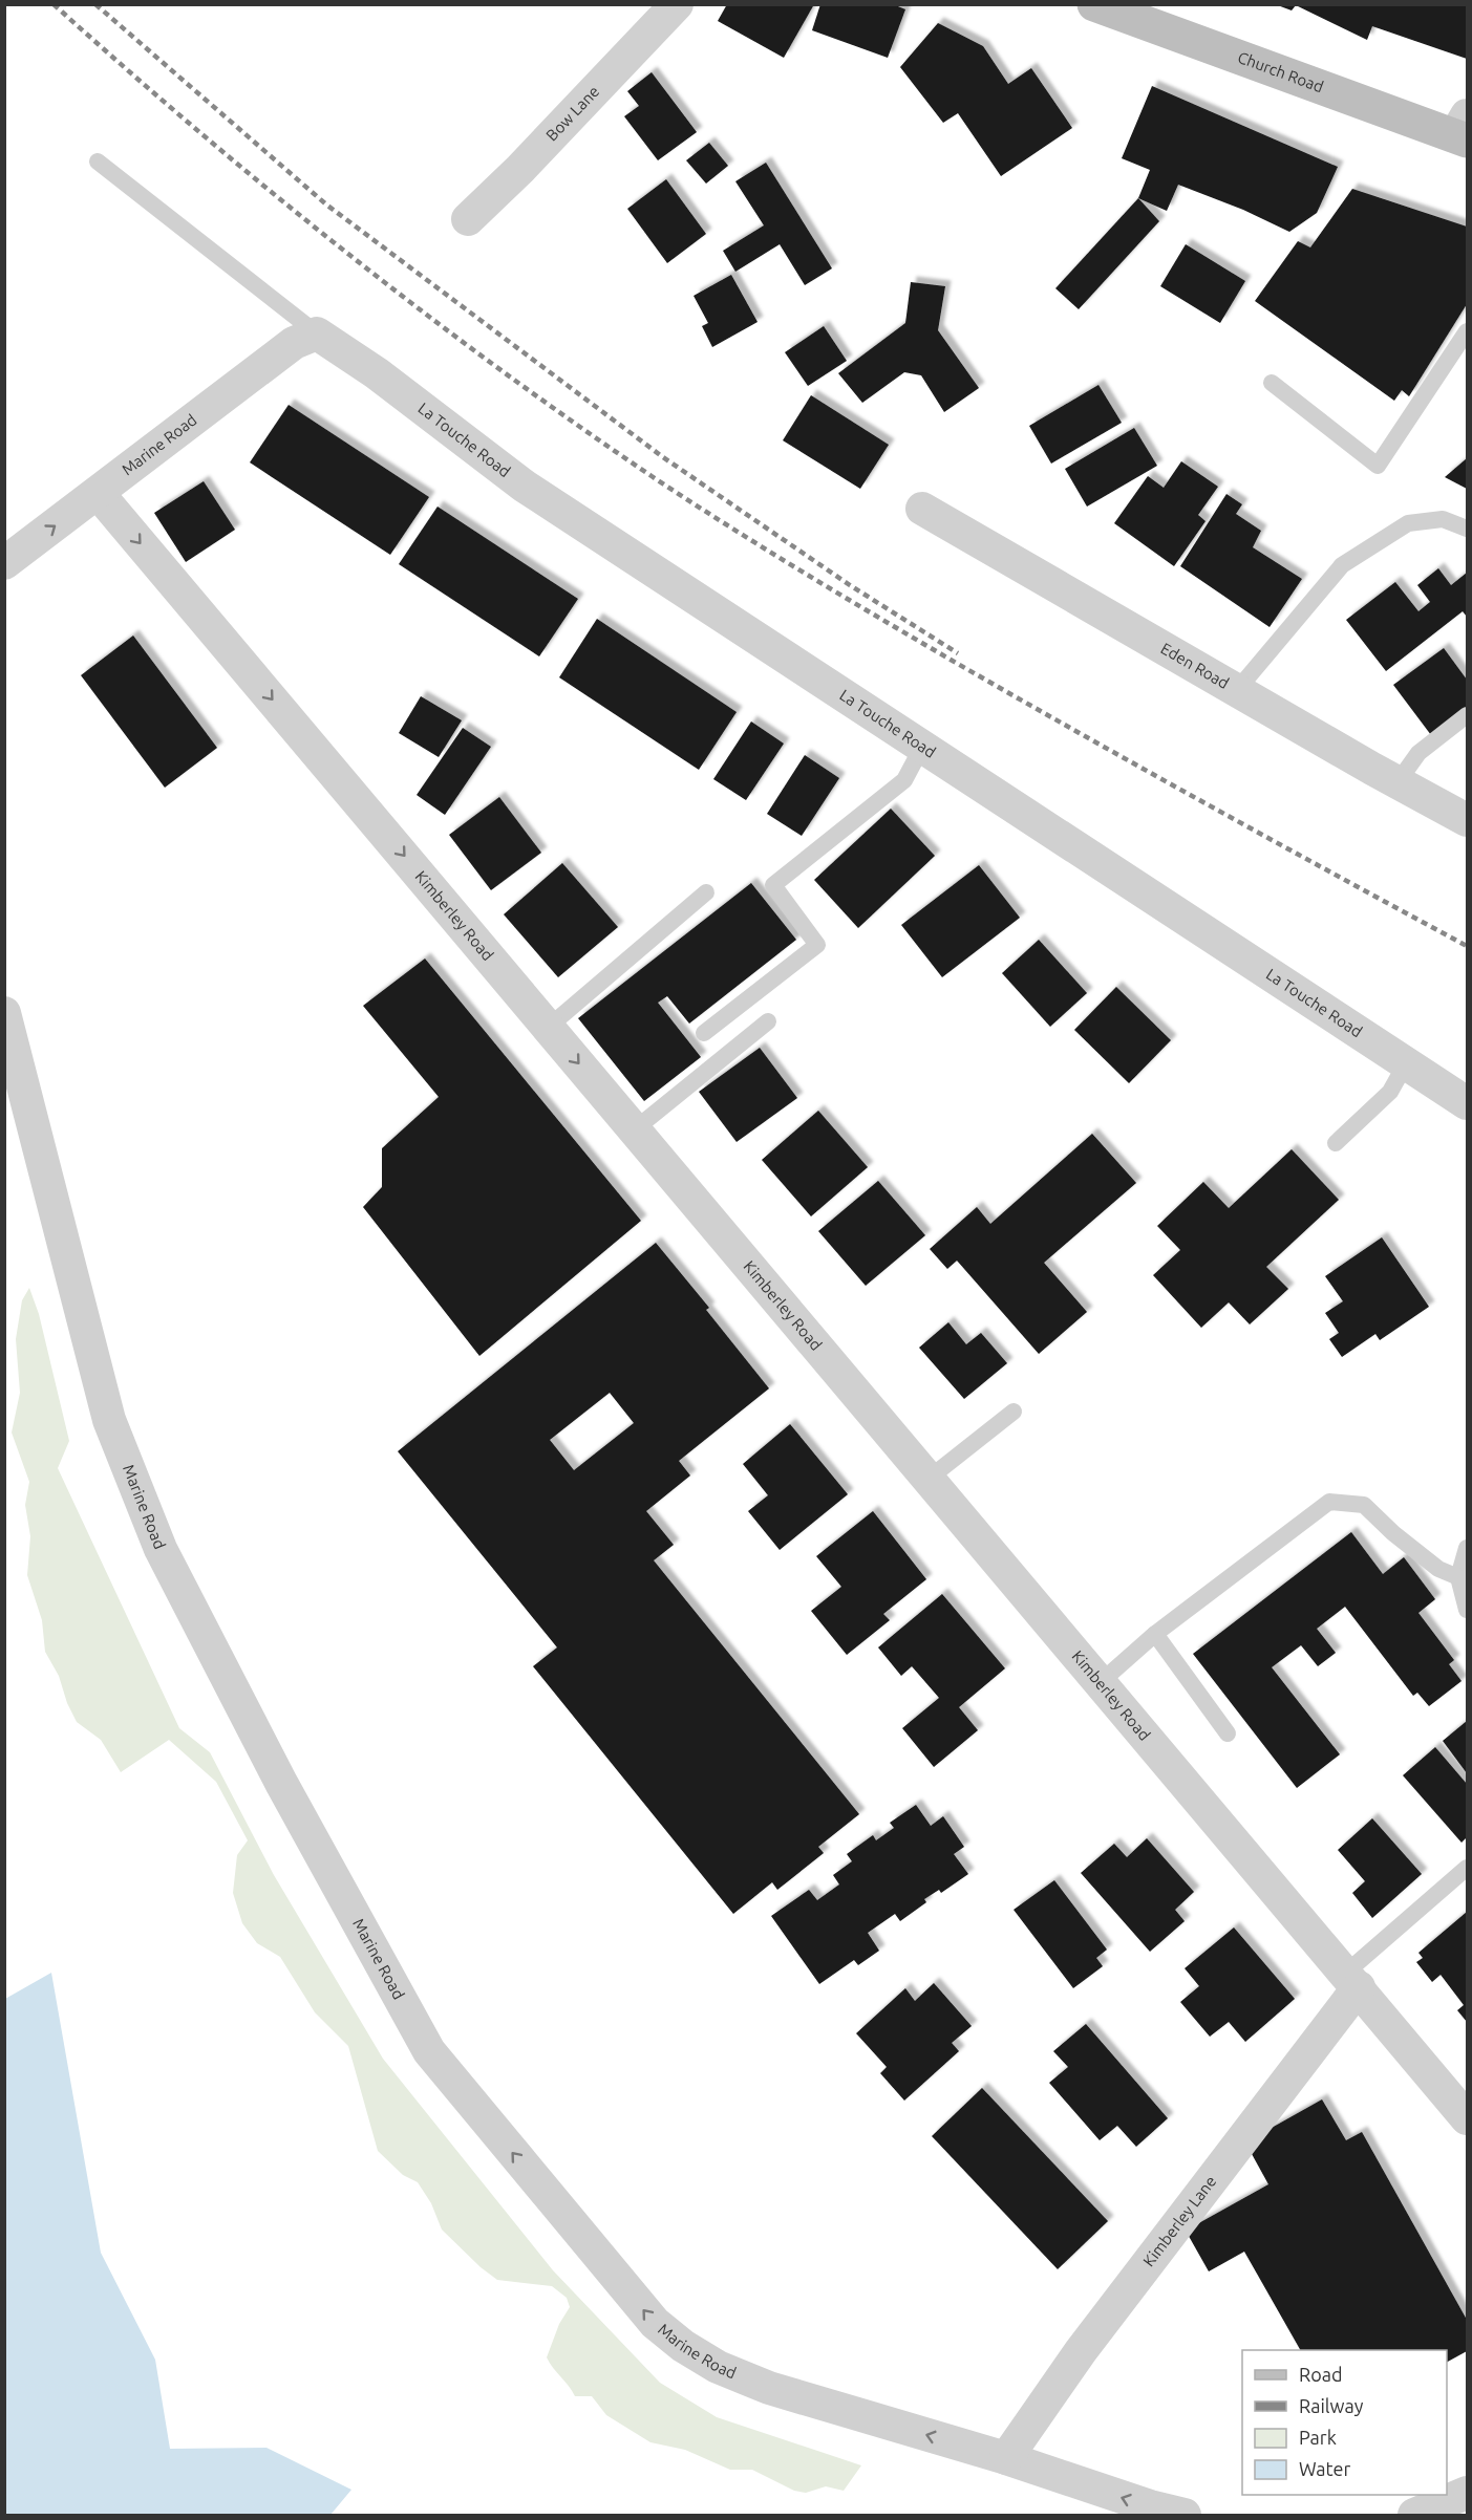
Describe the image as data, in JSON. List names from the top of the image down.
{
  "streets": {
    "main road": ["Church Road"],
    "street": [
      "Bow Lane",
      "La Touche Road",
      "Marine Road",
      "Eden Road",
      "Kimberley Road",
      "Kimberley Lane"
    ]
  },
  "crossings": [
    ["La Touche Road", "Marine Road"],
    ["Marine Road", "Kimberley Road"],
    ["Marine Road", "Kimberley Lane"],
    ["Kimberley Road", "Kimberley Lane"]
  ],
  "one_way": ["Marine Road", "Kimberley Road"],
  "legend": [
    "Road",
    "Railway",
    "Park",
    "Water"
  ]
}
